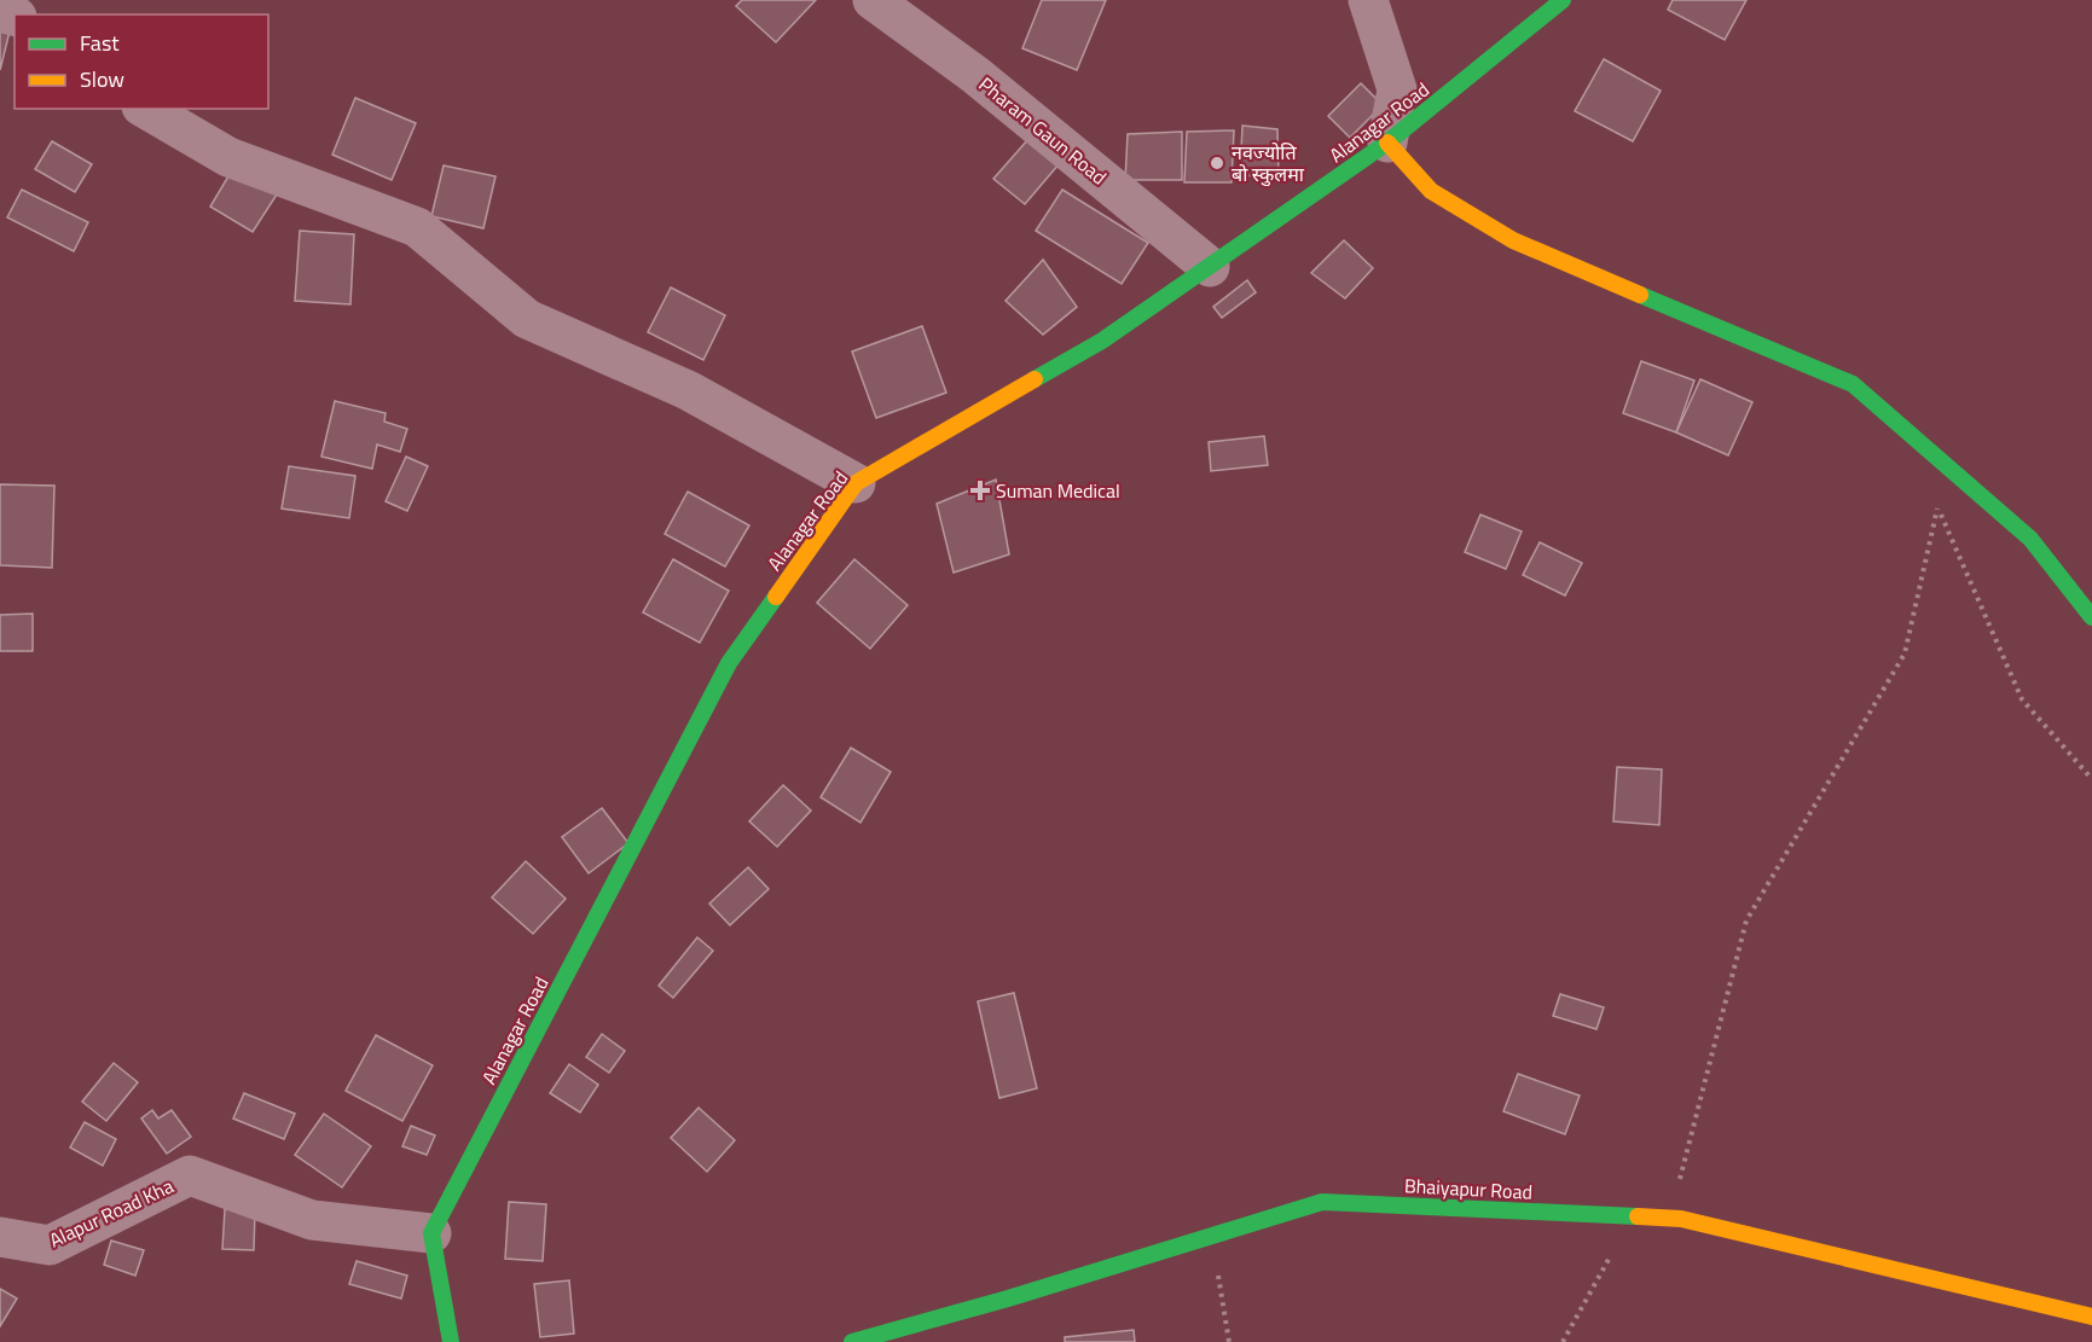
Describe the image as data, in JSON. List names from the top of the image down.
{
  "streets": {
    "street": [
      "Alanagar Road",
      "Pharam Gaun Road",
      "Bhaiyapur Road",
      "Alapur Road Kha"
    ]
  },
  "crossings": [
    ["Alanagar Road", "Pharam Gaun Road"],
    ["Alanagar Road", "Alapur Road Kha"]
  ],
  "places": {
    "other": ["नवज्याेति बाे स्कुलमा"],
    "health": ["Suman Medical"]
  },
  "legend": ["Fast", "Slow"]
}
